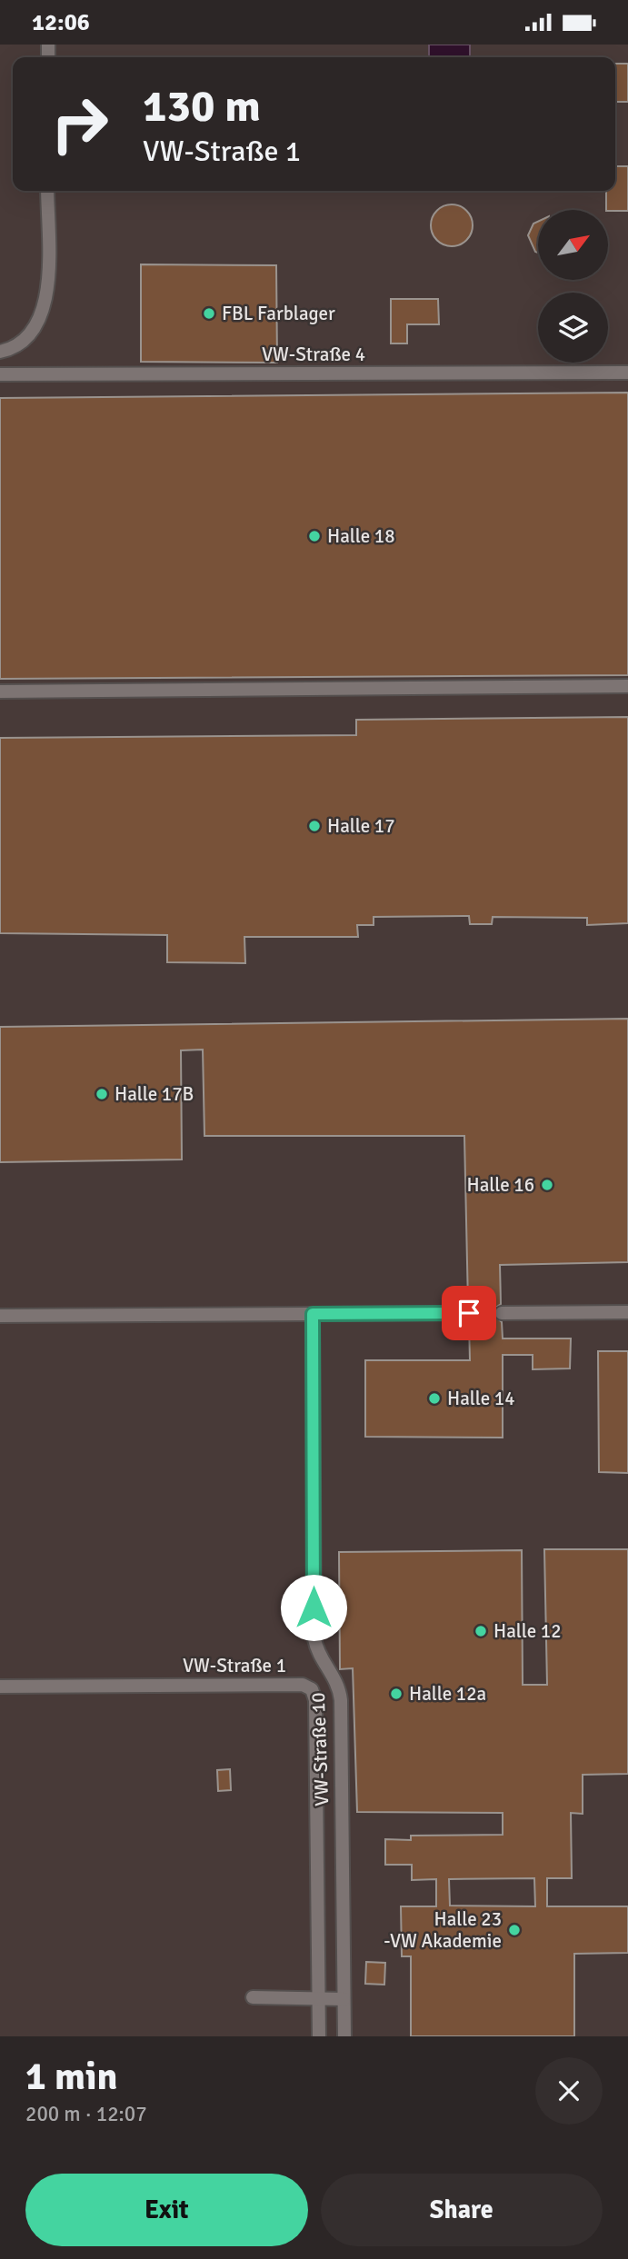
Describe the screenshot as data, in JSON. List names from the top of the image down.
{
  "streets": {
    "street": ["VW-Straße 4", "VW-Straße 1", "VW-Straße 10"]
  },
  "places": [
    "FBL Farblager",
    "Halle 18",
    "Halle 17",
    "Halle 17B",
    "Halle 16",
    "Halle 14",
    "Halle 12",
    "Halle 12a",
    "Halle 23 -VW Akademie"
  ],
  "north": "top right",
  "page": {
    "status": "12:06",
    "turn": ["130 m", "VW-Straße 1"],
    "heading": ["1 min", "200 m · 12:07"],
    "buttons": ["Exit", "Share"]
  }
}
